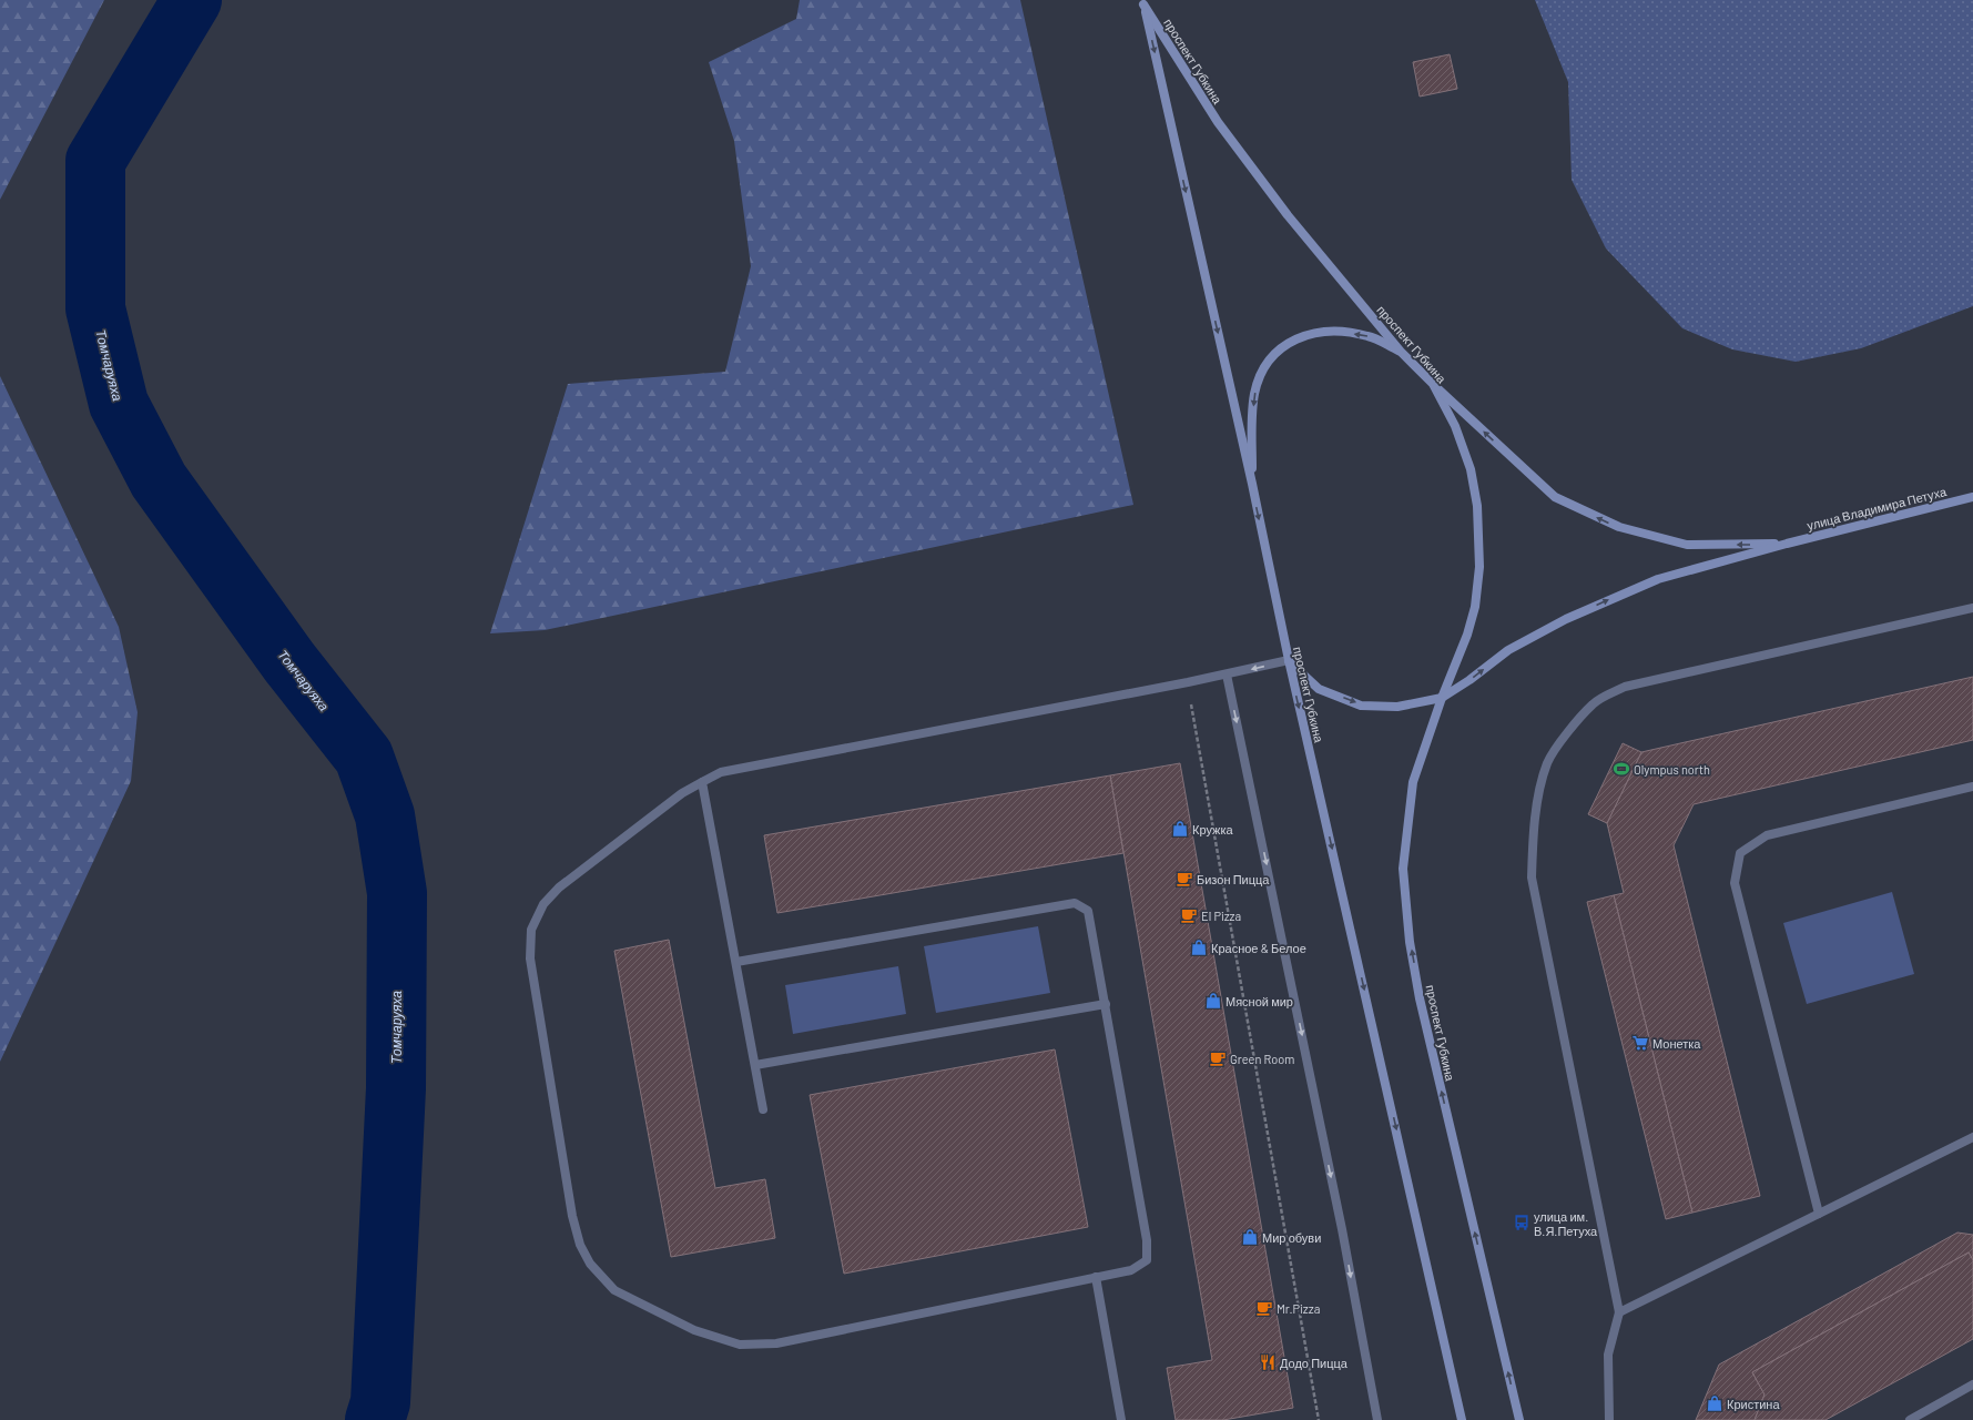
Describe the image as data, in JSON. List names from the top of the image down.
{
  "streets": {
    "main road": ["проспект Губкина", "улица Владимира Петуха"]
  },
  "water": ["Томчаруяха"],
  "places": {
    "sports": ["Olympus north"],
    "shop": [
      "Кружка",
      "Красное & Белое",
      "Мясной мир",
      "Мир обуви",
      "Кристина"
    ],
    "cafe": [
      "Бизон Пицца",
      "El Pizza",
      "Green Room",
      "Mr.Pizza"
    ],
    "supermarket": ["Монетка"],
    "bus stop": ["улица им. В.Я.Петуха"],
    "restaurant": ["Додо Пицца"]
  }
}
